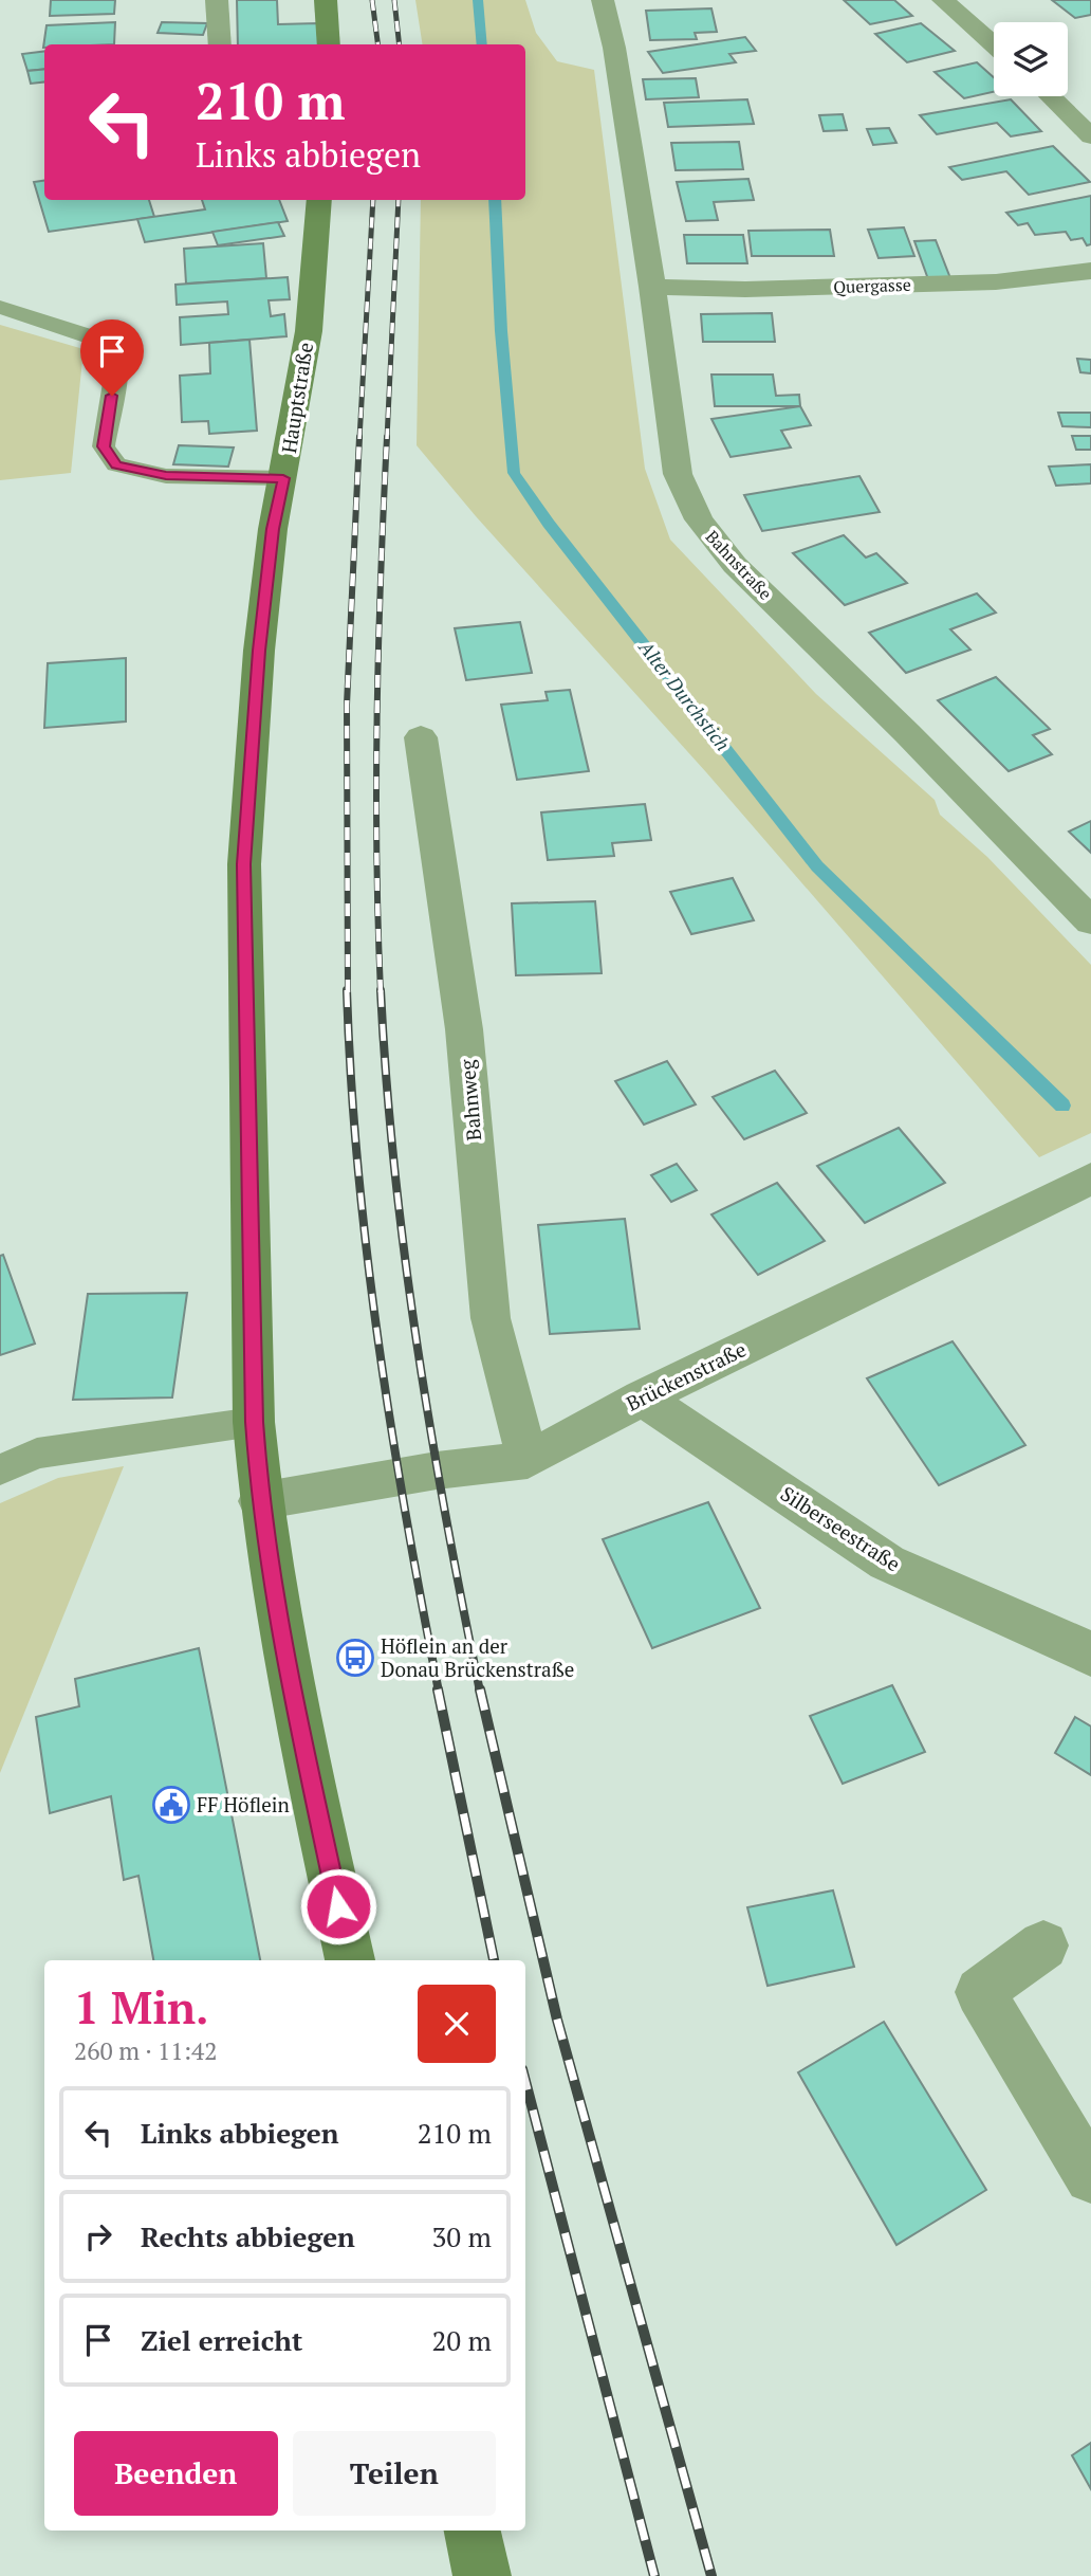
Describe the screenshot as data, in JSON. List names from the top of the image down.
{
  "streets": {
    "main road": ["Hauptstraße"],
    "street": [
      "Quergasse",
      "Bahnstraße",
      "Bahnweg",
      "Brückenstraße",
      "Silberseestraße"
    ]
  },
  "crossings": [
    ["Quergasse", "Bahnstraße"],
    ["Hauptstraße", "Brückenstraße"],
    ["Bahnweg", "Brückenstraße"],
    ["Brückenstraße", "Silberseestraße"]
  ],
  "water": ["Alter Durchstich"],
  "places": {
    "bus stop": ["Höflein an der Donau Brückenstraße"],
    "public building": ["FF Höflein"]
  },
  "page": {
    "turn": ["210 m", "Links abbiegen"],
    "heading": ["1 Min.", "260 m · 11:42"],
    "list": [
      {
        "name": "Links abbiegen",
        "value": "210 m"
      },
      {
        "name": "Rechts abbiegen",
        "value": "30 m"
      },
      {
        "name": "Ziel erreicht",
        "value": "20 m"
      }
    ],
    "buttons": ["Beenden", "Teilen"]
  }
}
